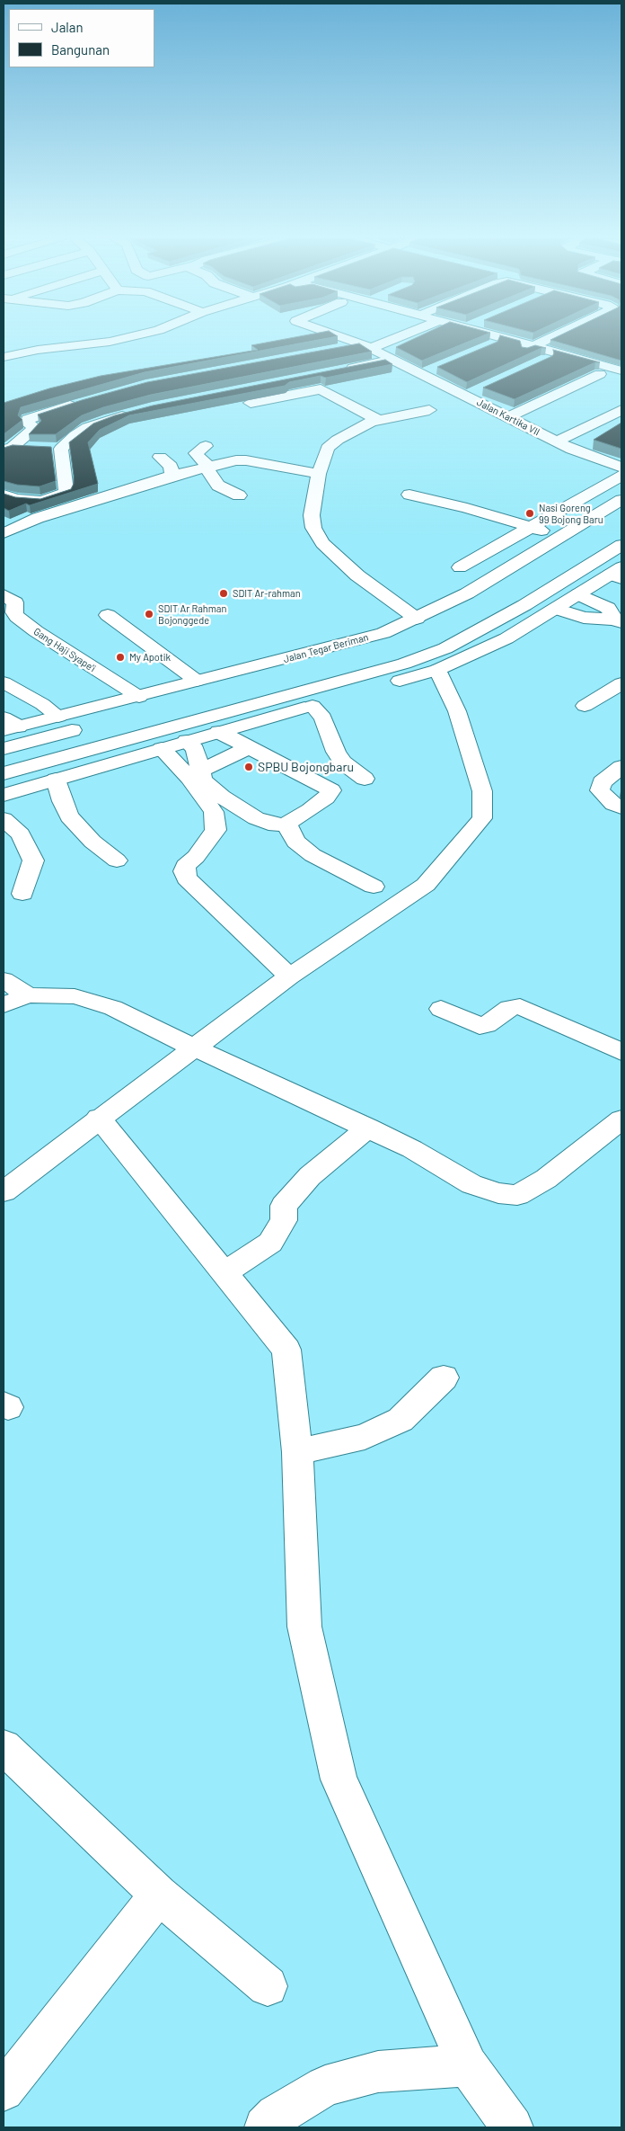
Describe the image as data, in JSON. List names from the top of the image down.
{
  "streets": {
    "street": ["Jalan Kartika VII", "Jalan Tegar Beriman", "Gang Haji Syape'i"]
  },
  "crossings": [
    ["Jalan Tegar Beriman", "Gang Haji Syape'i"]
  ],
  "places": [
    "Nasi Goreng 99 Bojong Baru",
    "SDIT Ar-rahman",
    "SDIT Ar Rahman Bojonggede",
    "My Apotik",
    "SPBU Bojongbaru"
  ],
  "legend": ["Jalan", "Bangunan"]
}
